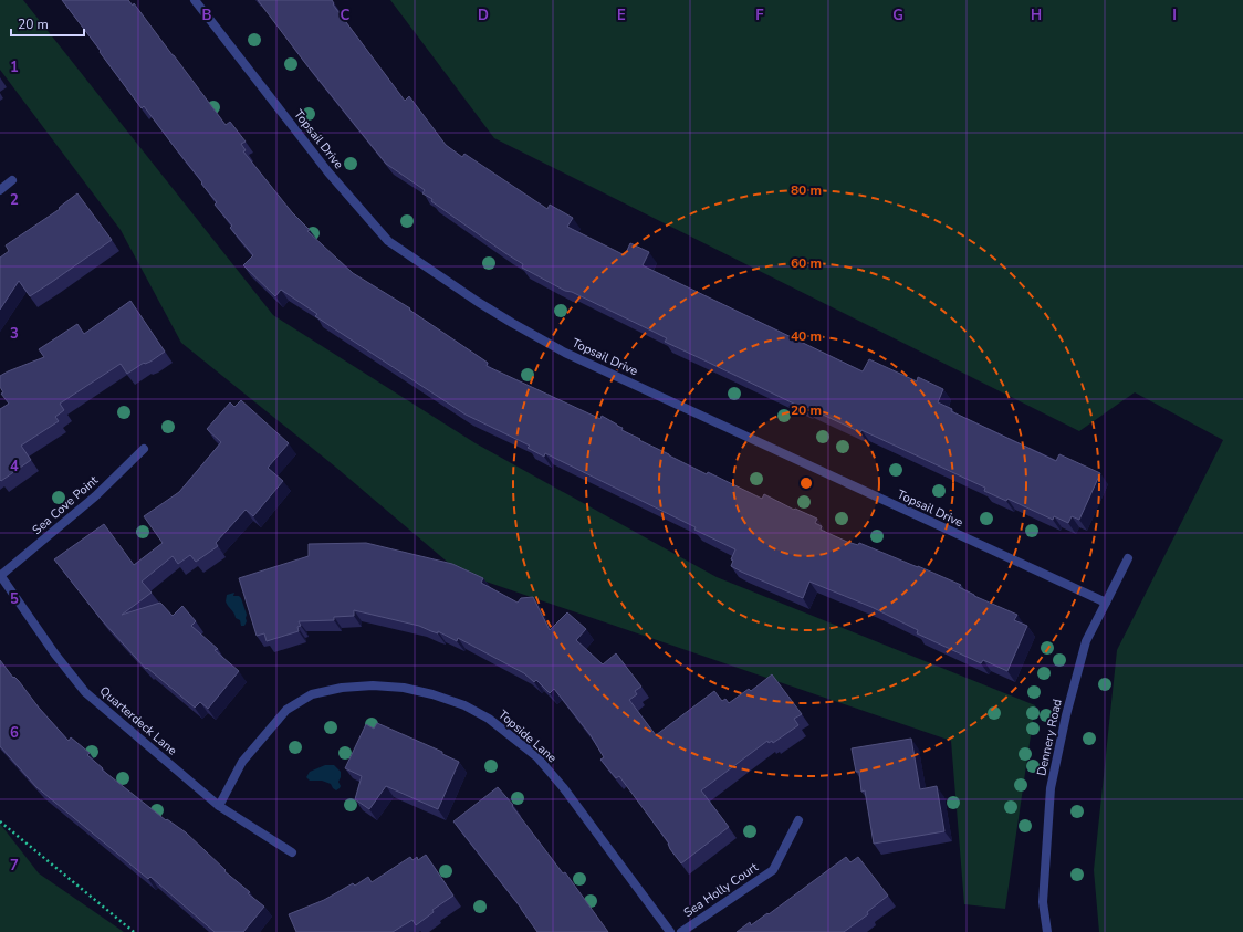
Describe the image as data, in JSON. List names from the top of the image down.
{
  "streets": {
    "street": [
      "Topsail Drive",
      "Sea Cove Point",
      "Quarterdeck Lane",
      "Topside Lane",
      "Dennery Road",
      "Sea Holly Court"
    ]
  },
  "crossings": [
    ["Topsail Drive", "Dennery Road"],
    ["Sea Cove Point", "Quarterdeck Lane"],
    ["Quarterdeck Lane", "Topside Lane"]
  ],
  "scale_bar": "20 m",
  "grid": {
    "columns": [
      "B",
      "C",
      "D",
      "E",
      "F",
      "G",
      "H",
      "I"
    ],
    "rows": [
      "1",
      "2",
      "3",
      "4",
      "5",
      "6",
      "7"
    ]
  },
  "rings": [
    "80 m",
    "60 m",
    "40 m",
    "20 m"
  ]
}
